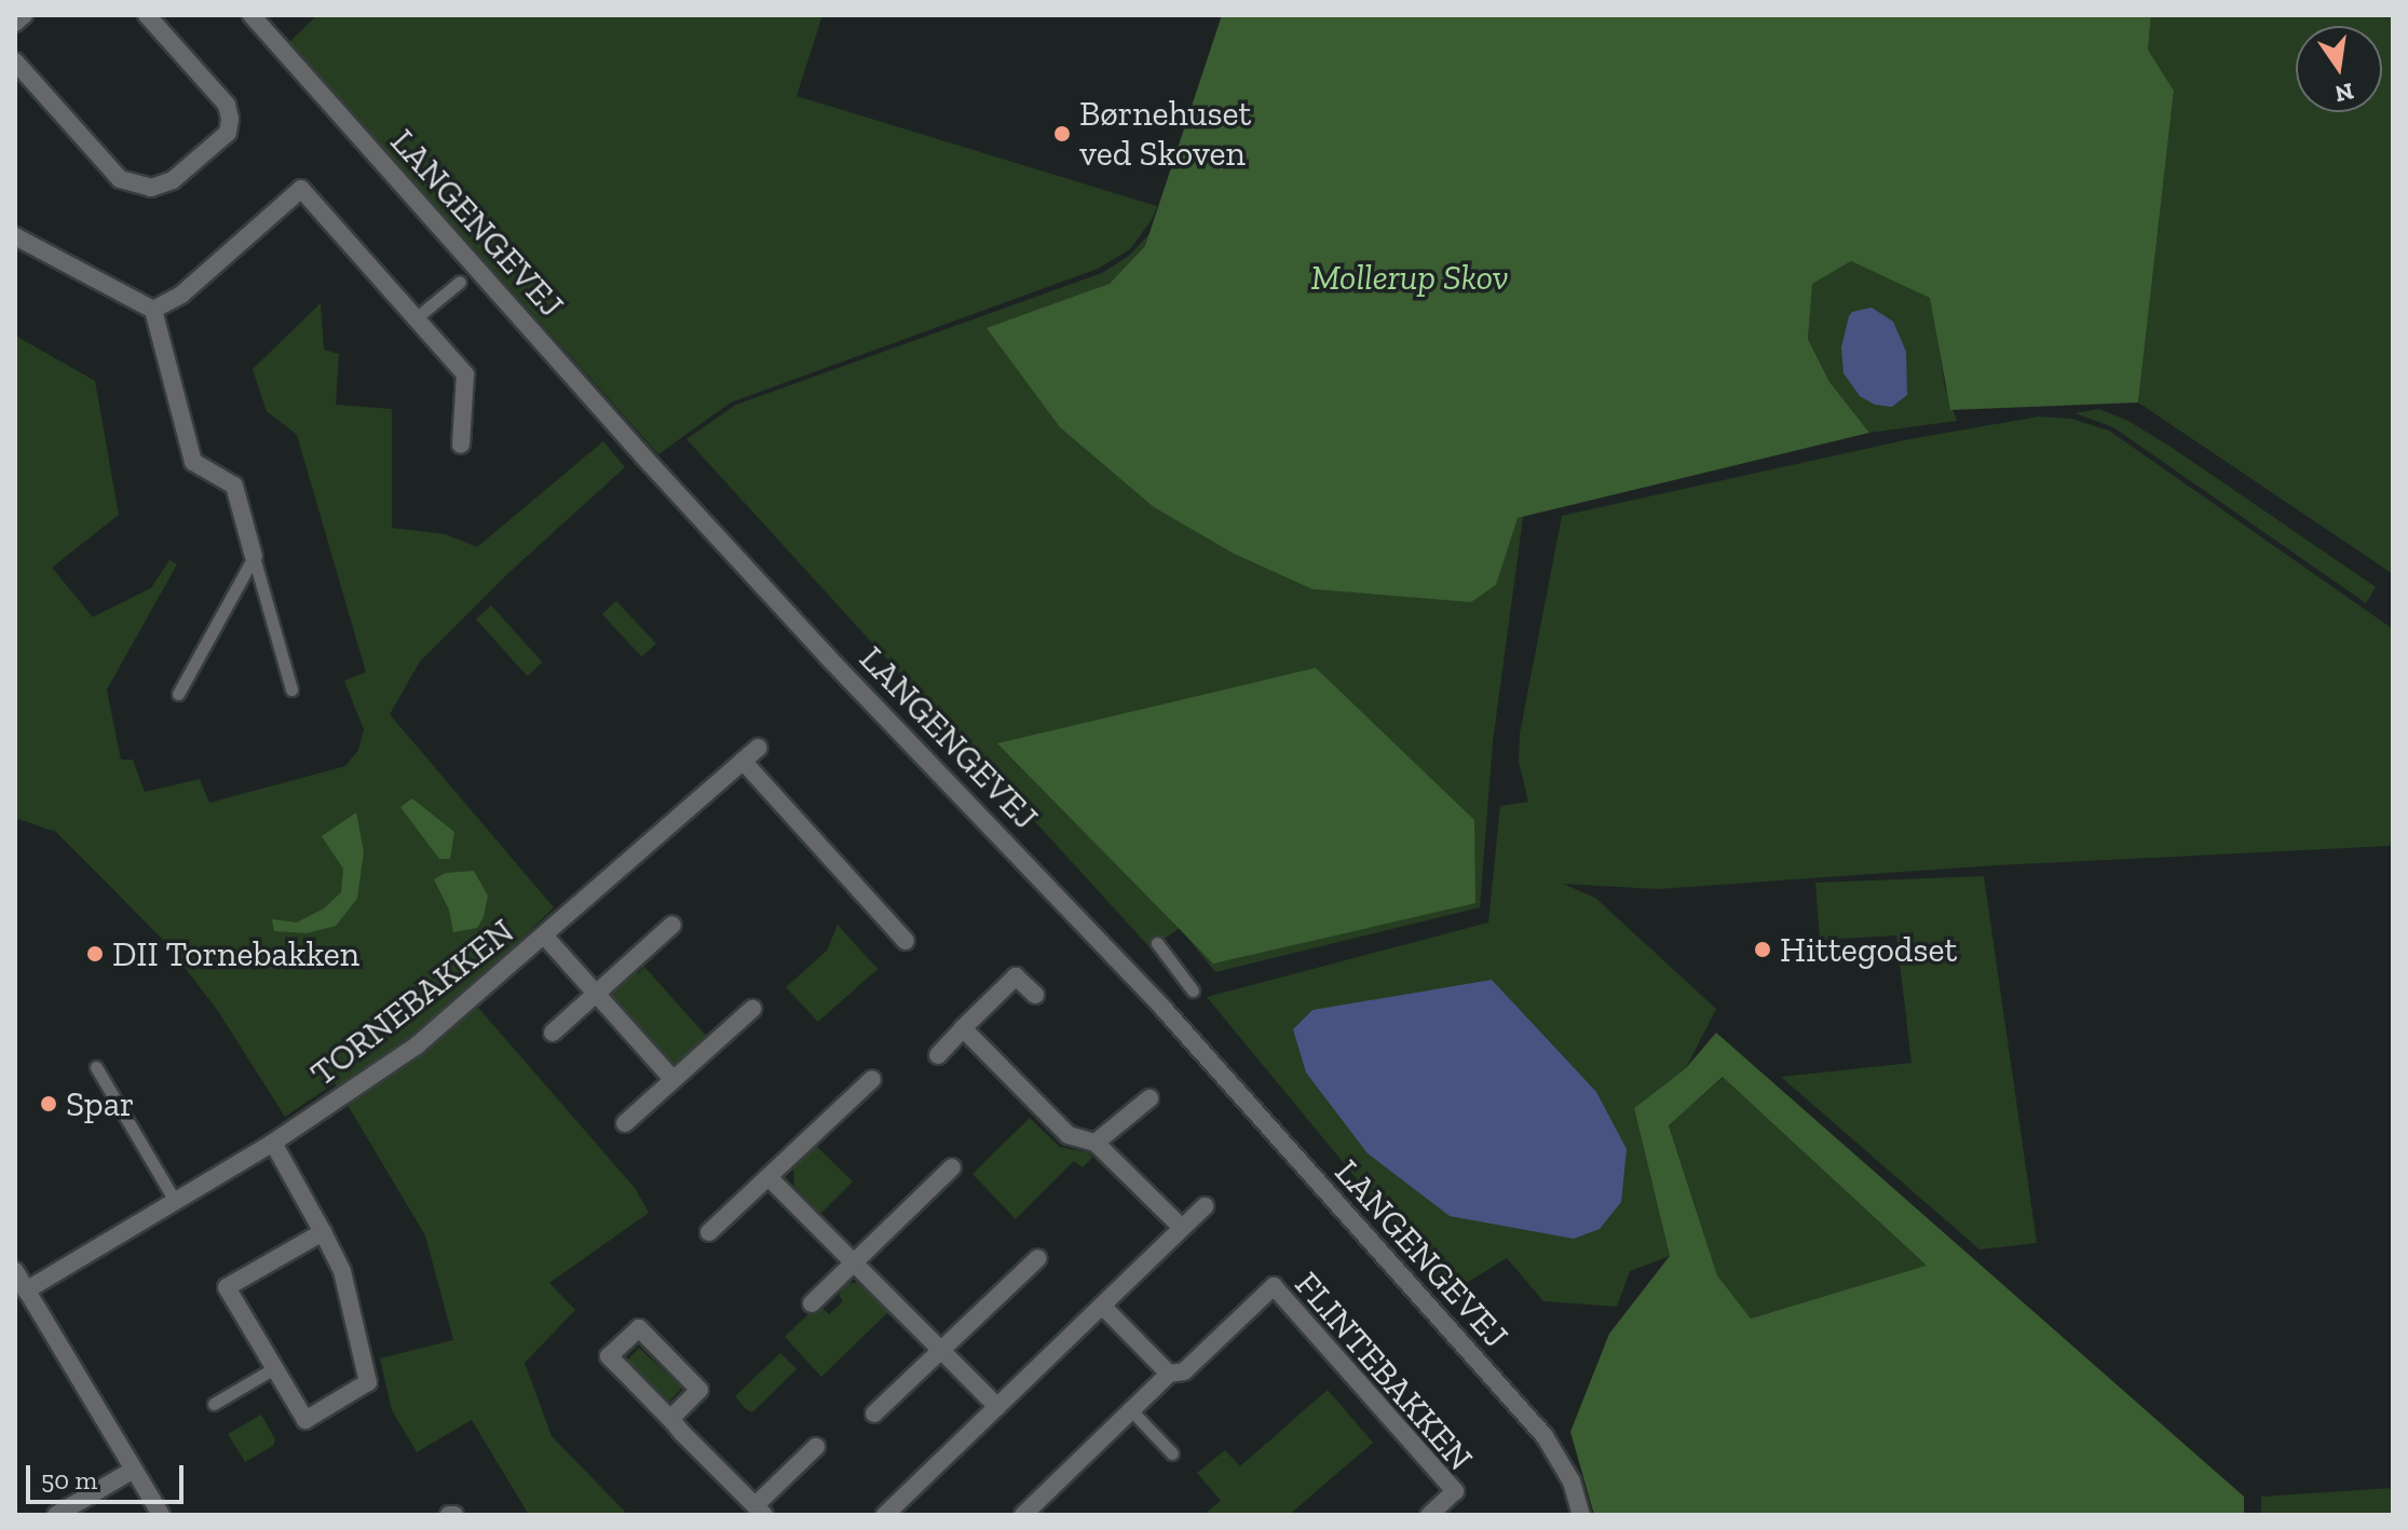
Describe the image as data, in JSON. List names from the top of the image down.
{
  "streets": {
    "street": ["LANGENGEVEJ", "TORNEBAKKEN", "FLINTEBAKKEN"]
  },
  "parks": ["Mollerup Skov"],
  "places": [
    "Børnehuset ved Skoven",
    "Hittegodset",
    "DII Tornebakken",
    "Spar"
  ],
  "scale_bar": "50 m",
  "north": "bottom"
}
